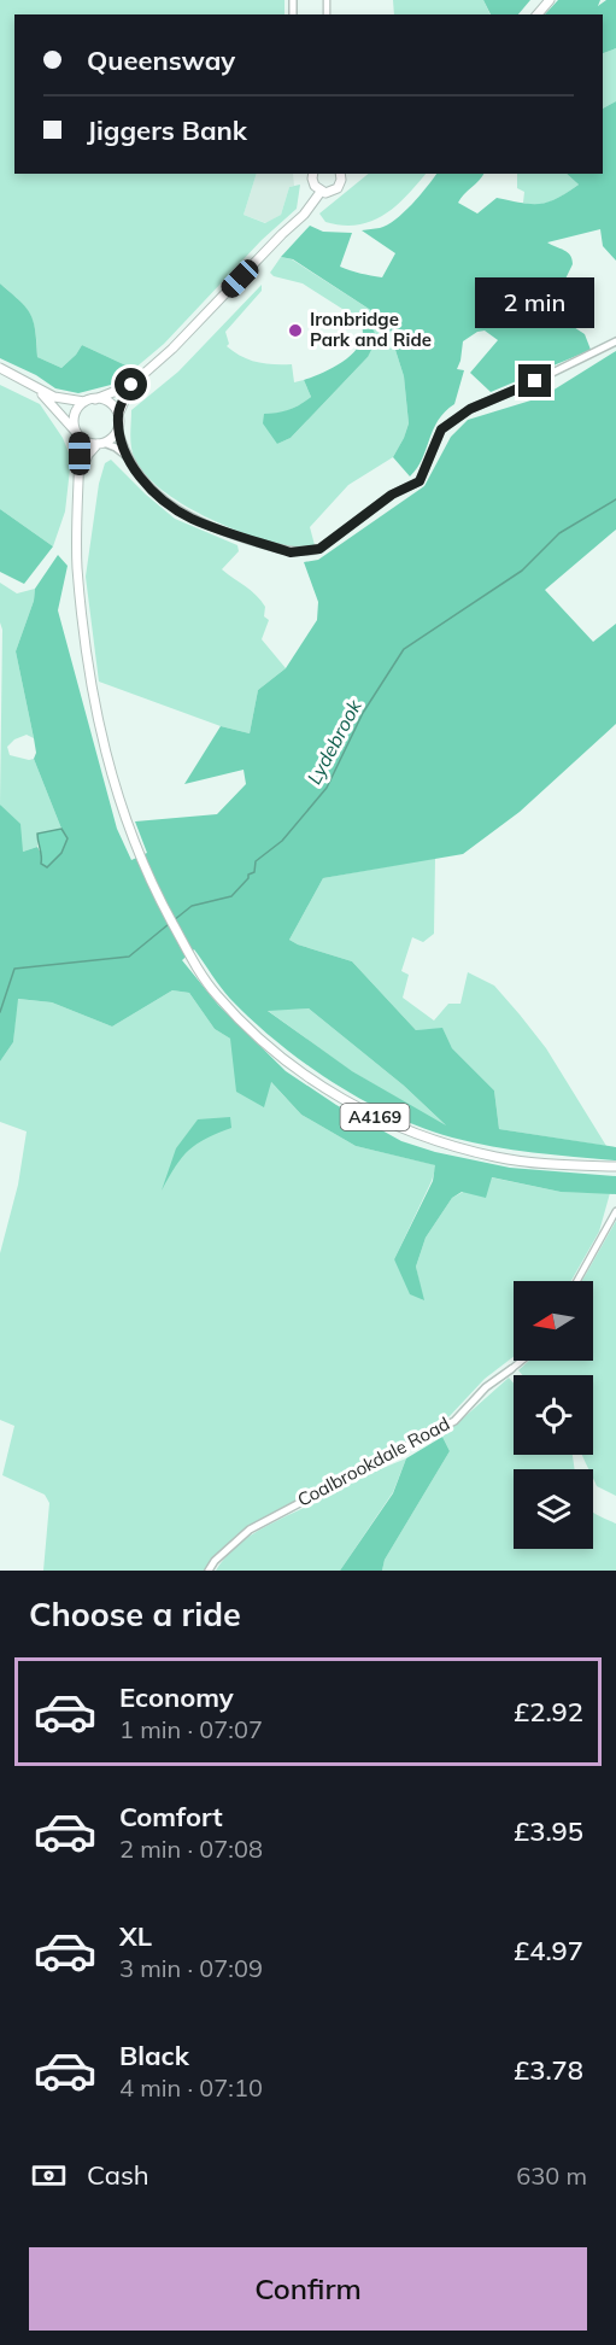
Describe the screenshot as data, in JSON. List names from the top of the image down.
{
  "streets": {
    "main road": ["A4169"],
    "street": ["Coalbrookdale Road"]
  },
  "water": ["Lydebrook"],
  "places": ["Ironbridge Park and Ride"],
  "north": "left",
  "page": {
    "banner": ["Queensway", "Jiggers Bank"],
    "bubble": "2 min",
    "heading": "Choose a ride",
    "list": [
      {
        "name": "Economy",
        "note": "1 min · 07:07",
        "value": "£2.92"
      },
      {
        "name": "Comfort",
        "note": "2 min · 07:08",
        "value": "£3.95"
      },
      {
        "name": "XL",
        "note": "3 min · 07:09",
        "value": "£4.97"
      },
      {
        "name": "Black",
        "note": "4 min · 07:10",
        "value": "£3.78"
      }
    ],
    "pay": ["Cash", "630 m"],
    "buttons": "Confirm"
  }
}
